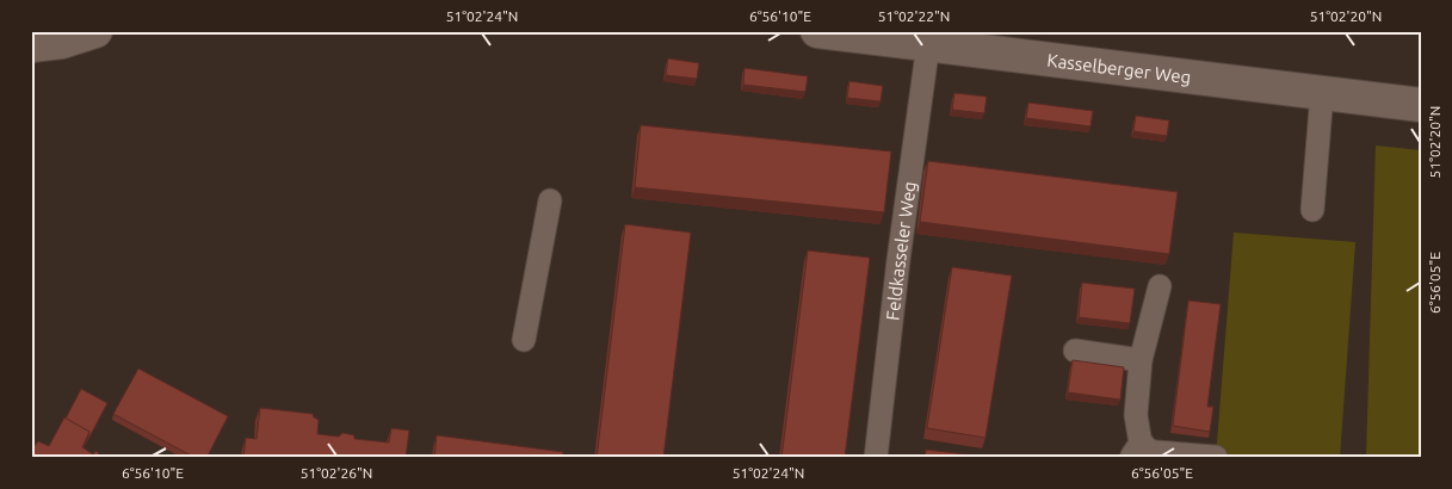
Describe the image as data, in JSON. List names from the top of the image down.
{
  "streets": {
    "street": ["Kasselberger Weg"],
    "lane": ["Feldkasseler Weg"]
  },
  "crossings": [
    ["Kasselberger Weg", "Feldkasseler Weg"]
  ],
  "coordinates": [
    "51°02'24\"N",
    "6°56'10\"E",
    "51°02'22\"N",
    "51°02'20\"N",
    "6°56'05\"E",
    "51°02'26\"N"
  ]
}
